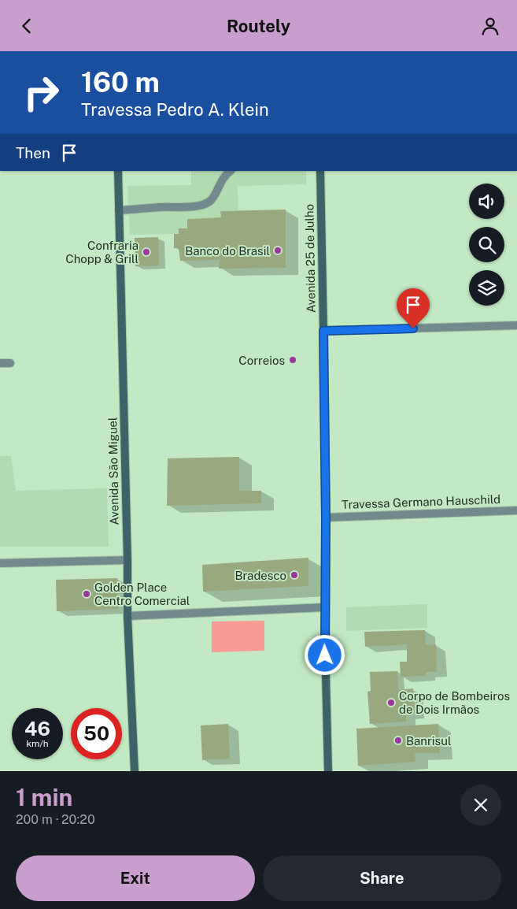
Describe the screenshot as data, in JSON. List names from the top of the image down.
{
  "streets": {
    "main road": ["Avenida 25 de Julho", "Avenida São Miguel"],
    "street": ["Travessa Germano Hauschild"]
  },
  "crossings": [
    ["Avenida 25 de Julho", "Travessa Germano Hauschild"]
  ],
  "places": [
    "Banco do Brasil",
    "Confraria Chopp & Grill",
    "Correios",
    "Bradesco",
    "Golden Place Centro Comercial",
    "Corpo de Bombeiros de Dois Irmãos",
    "Banrisul"
  ],
  "page": {
    "header": "Routely",
    "turn": ["160 m", "Travessa Pedro A. Klein"],
    "then": "Then",
    "speed": "46 km/h",
    "limit": "50",
    "heading": ["1 min", "200 m · 20:20"],
    "buttons": ["Exit", "Share"]
  }
}
